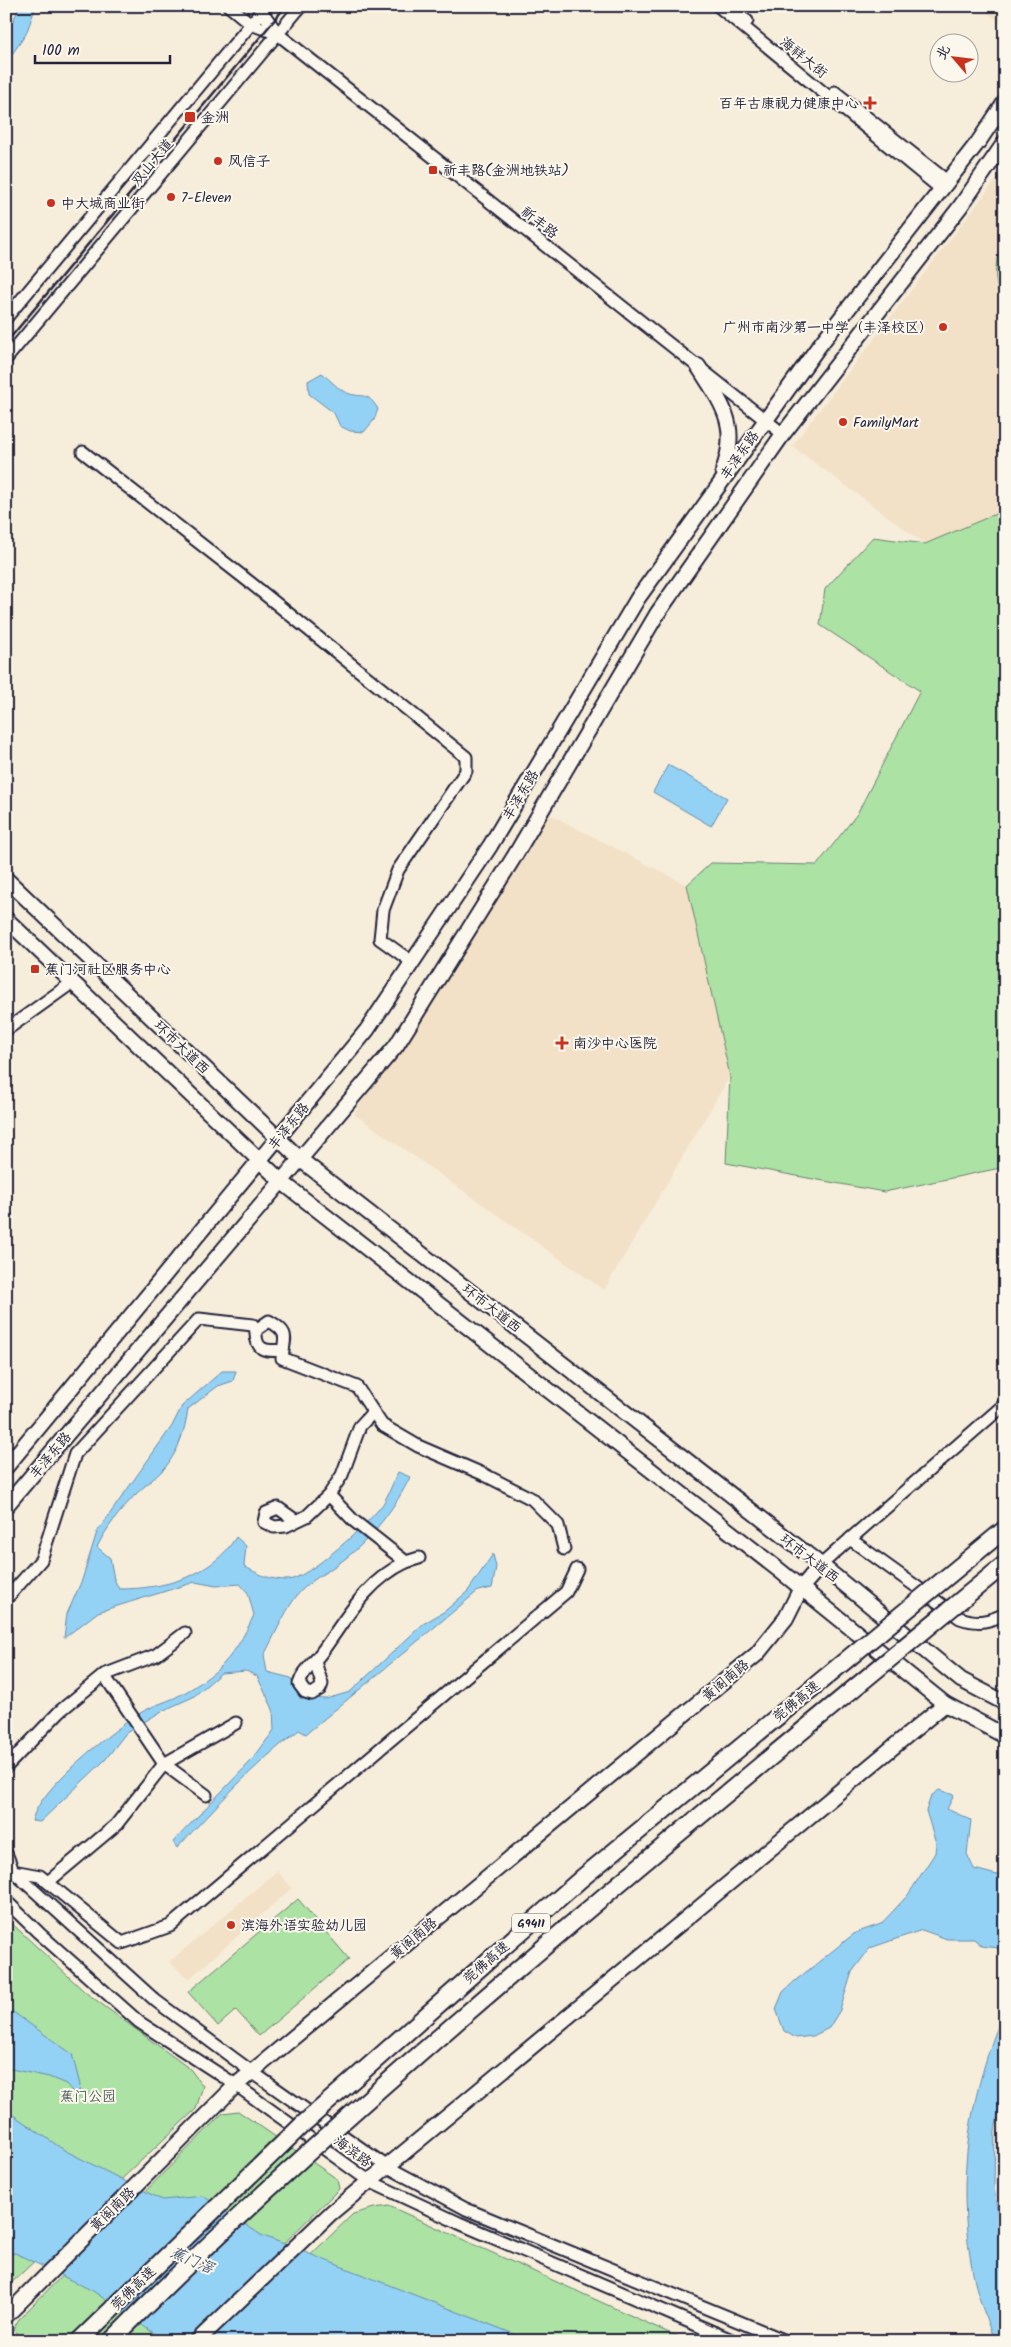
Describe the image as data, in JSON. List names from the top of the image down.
{
  "streets": {
    "highway": ["莞佛高速", "G9411"],
    "main road": ["丰泽东路", "环市大道西", "黄阁南路"],
    "street": [
      "海祥大街",
      "双山大道",
      "祈丰路",
      "海滨路"
    ]
  },
  "crossings": [
    ["海祥大街", "丰泽东路"],
    ["双山大道", "祈丰路"],
    ["祈丰路", "丰泽东路"],
    ["丰泽东路", "环市大道西"],
    ["环市大道西", "黄阁南路"],
    ["黄阁南路", "海滨路"]
  ],
  "water": ["蕉门滘"],
  "parks": ["蕉门公园"],
  "places": {
    "health": ["百年古康视力健康中心", "南沙中心医院"],
    "transit": ["金洲", "祈丰路(金洲地铁站)", "蕉门河社区服务中心"],
    "other": [
      "风信子",
      "7-Eleven",
      "中大城商业街",
      "广州市南沙第一中学（丰泽校区）",
      "FamilyMart",
      "滨海外语实验幼儿园"
    ]
  },
  "scale_bar": "100 m",
  "north": "top left"
}
